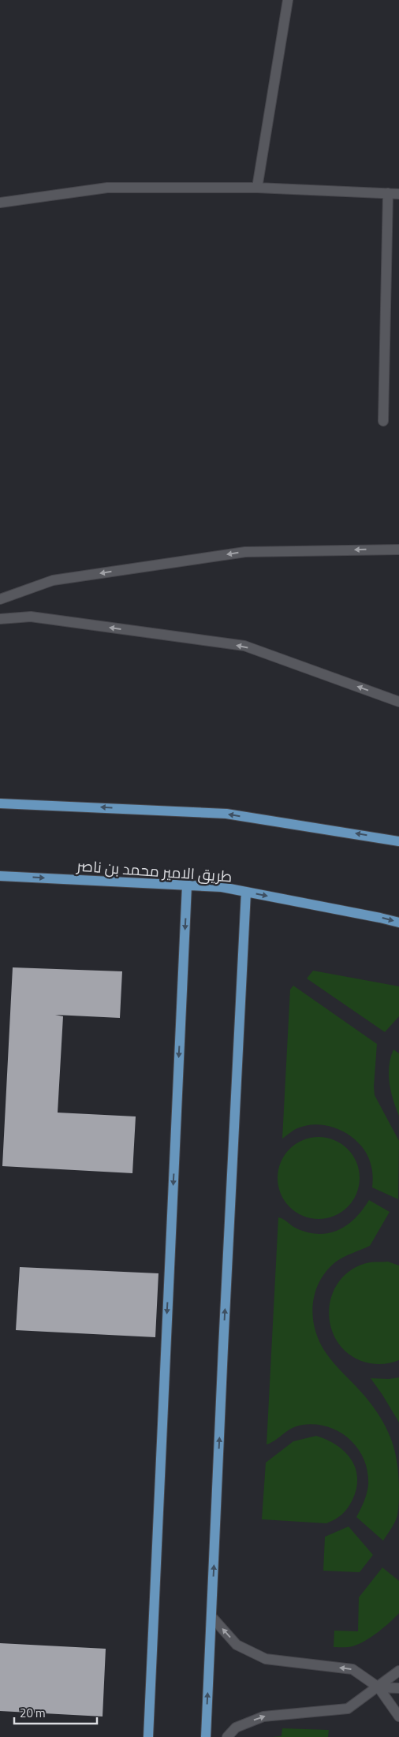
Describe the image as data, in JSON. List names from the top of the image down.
{
  "streets": {
    "main road": ["طريق الامير محمد بن ناصر"]
  },
  "scale_bar": "20 m"
}
